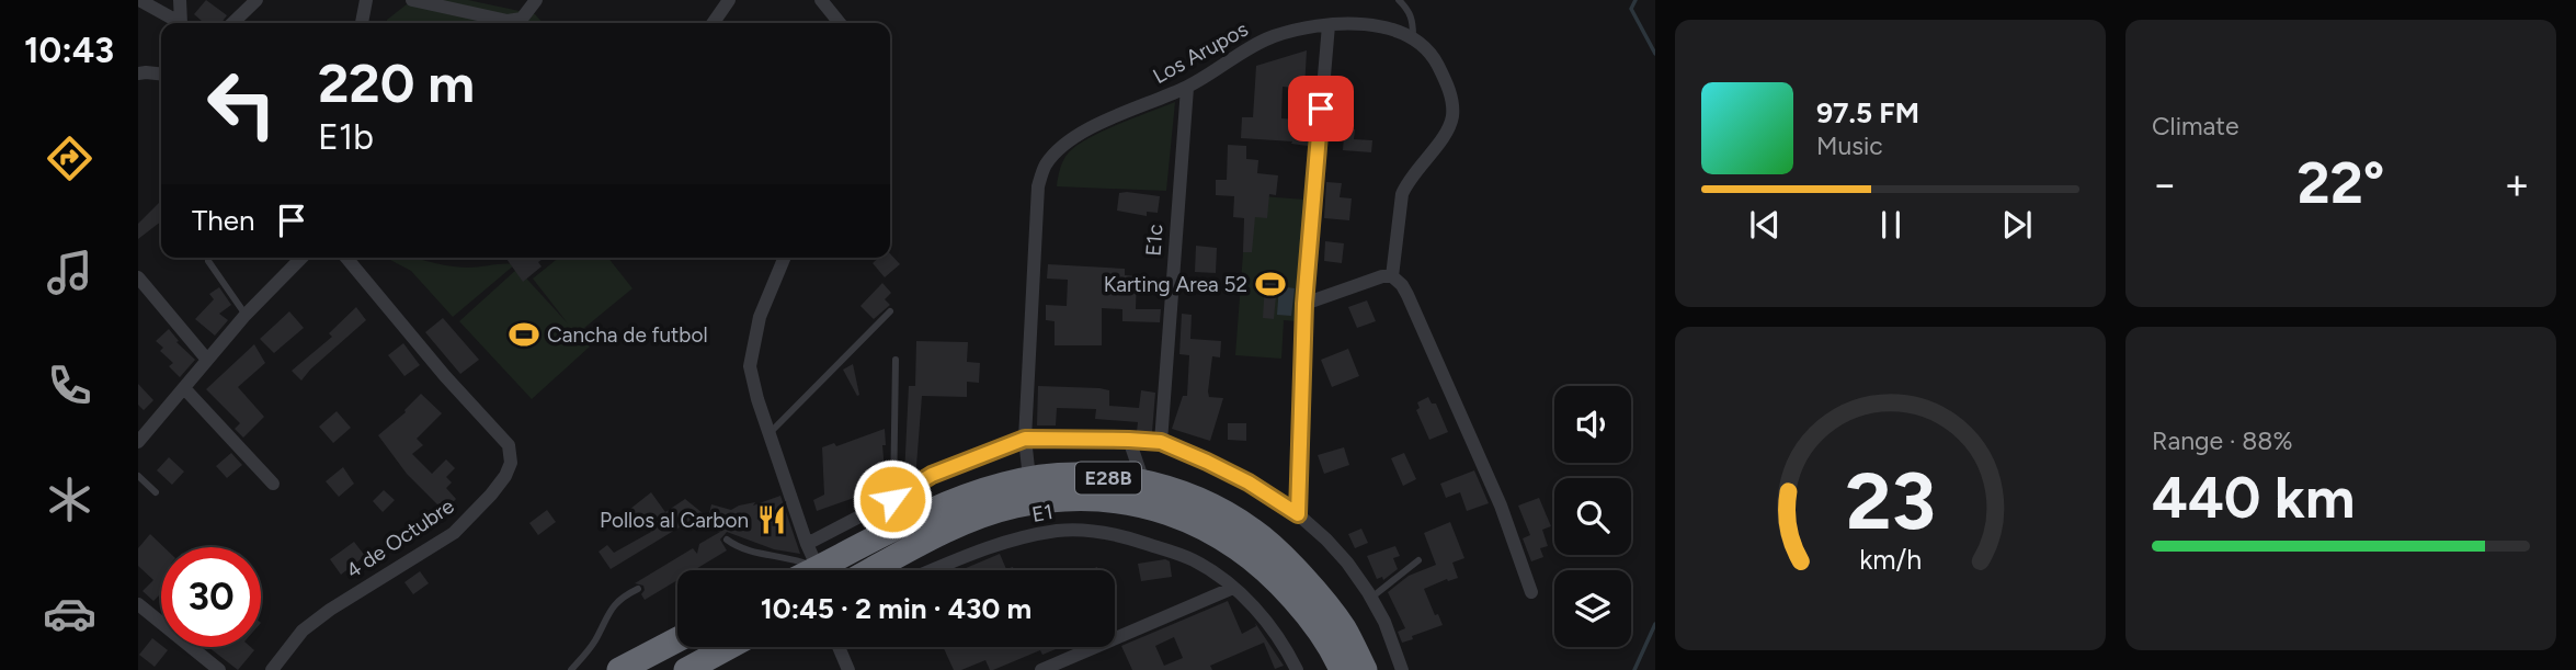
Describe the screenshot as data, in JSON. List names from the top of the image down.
{
  "streets": {
    "highway": ["E28B"],
    "street": [
      "Los Arupos",
      "E1c",
      "E1",
      "4 de Octubre"
    ]
  },
  "crossings": [
    ["Los Arupos", "E1c"],
    ["Los Arupos", "E28B"]
  ],
  "places": {
    "sports": ["Karting Area 52", "Cancha de futbol"],
    "restaurant": ["Pollos al Carbon"]
  },
  "page": {
    "tabs": "10:43",
    "tile": [
      "Climate",
      ["Range · 88%", "440 km"]
    ],
    "turn": ["220 m", "E1b"],
    "song": ["97.5 FM", "Music"],
    "heat": ["−", "22°", "+"],
    "then": "Then",
    "limit": "30",
    "trip": "10:45 · 2 min · 430 m",
    "gauge": ["23", "km/h"]
  }
}
